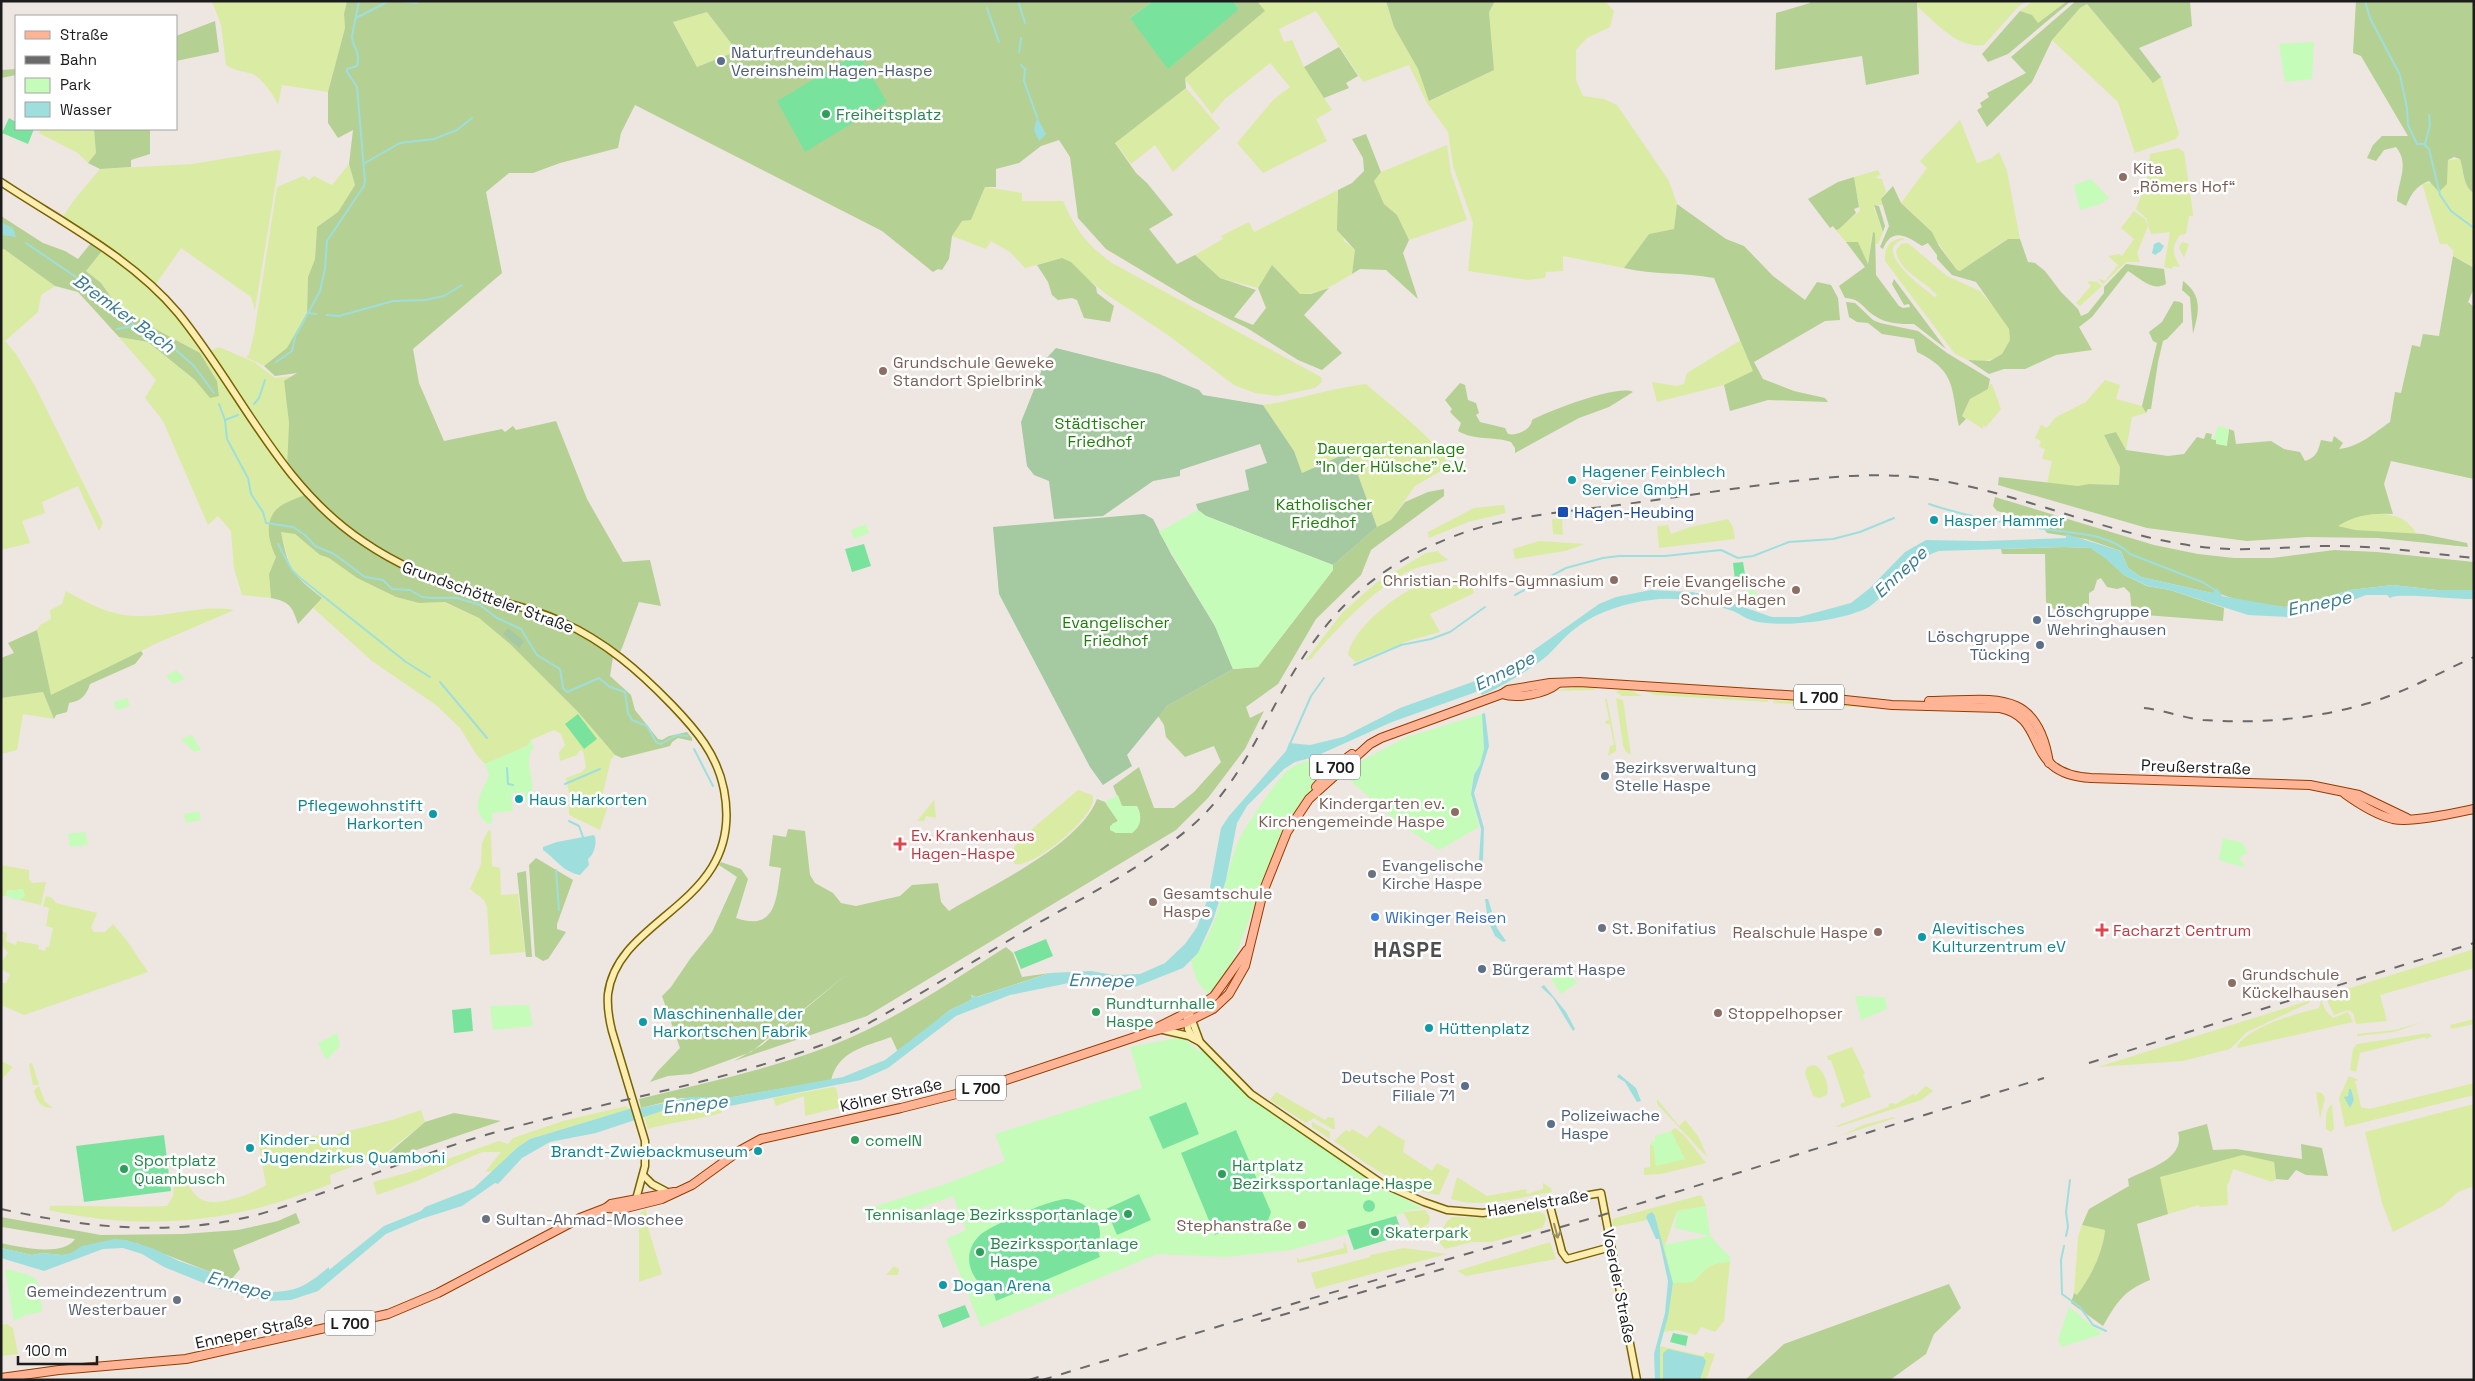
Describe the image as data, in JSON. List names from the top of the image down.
{
  "streets": {
    "main road": [
      "Grundschötteler Straße",
      "L 700",
      "Preußerstraße",
      "Kölner Straße",
      "Haenelstraße",
      "Voerder Straße",
      "Enneper Straße"
    ]
  },
  "crossings": [
    ["Grundschötteler Straße", "Enneper Straße"],
    ["L 700", "Preußerstraße"],
    ["L 700", "Kölner Straße"],
    ["L 700", "Haenelstraße"],
    ["Kölner Straße", "Haenelstraße"],
    ["Kölner Straße", "Enneper Straße"],
    ["Haenelstraße", "Voerder Straße"]
  ],
  "districts": ["HASPE"],
  "water": ["Bremker Bach", "Ennepe"],
  "parks": [
    "Städtischer Friedhof",
    "Dauergartenanlage \"In der Hülsche\" e.V.",
    "Katholischer Friedhof",
    "Evangelischer Friedhof"
  ],
  "places": {
    "other": [
      "Naturfreundehaus Vereinsheim Hagen-Haspe",
      "Freiheitsplatz",
      "Kita „Römers Hof“",
      "Grundschule Geweke Standort Spielbrink",
      "Hagener Feinblech Service GmbH",
      "Hasper Hammer",
      "Christian-Rohlfs-Gymnasium",
      "Freie Evangelische Schule Hagen",
      "Löschgruppe Wehringhausen",
      "Löschgruppe Tücking",
      "Bezirksverwaltung Stelle Haspe",
      "Haus Harkorten",
      "Kindergarten ev. Kirchengemeinde Haspe",
      "Pflegewohnstift Harkorten",
      "Evangelische Kirche Haspe",
      "Gesamtschule Haspe",
      "Wikinger Reisen",
      "St. Bonifatius",
      "Realschule Haspe",
      "Alevitisches Kulturzentrum eV",
      "Bürgeramt Haspe",
      "Grundschule Kückelhausen",
      "Rundturnhalle Haspe",
      "Stoppelhopser",
      "Maschinenhalle der Harkortschen Fabrik",
      "Hüttenplatz",
      "Deutsche Post Filiale 71",
      "Polizeiwache Haspe",
      "comeIN",
      "Kinder- und Jugendzirkus Quamboni",
      "Brandt-Zwiebackmuseum",
      "Sportplatz Quambusch",
      "Hartplatz Bezirkssportanlage Haspe",
      "Tennisanlage Bezirkssportanlage",
      "Sultan-Ahmad-Moschee",
      "Stephanstraße",
      "Skaterpark",
      "Bezirkssportanlage Haspe",
      "Dogan Arena",
      "Gemeindezentrum Westerbauer"
    ],
    "transit": ["Hagen-Heubing"],
    "health": ["Ev. Krankenhaus Hagen-Haspe", "Facharzt Centrum"]
  },
  "legend": [
    "Straße",
    "Bahn",
    "Park",
    "Wasser"
  ],
  "scale_bar": "100 m"
}
